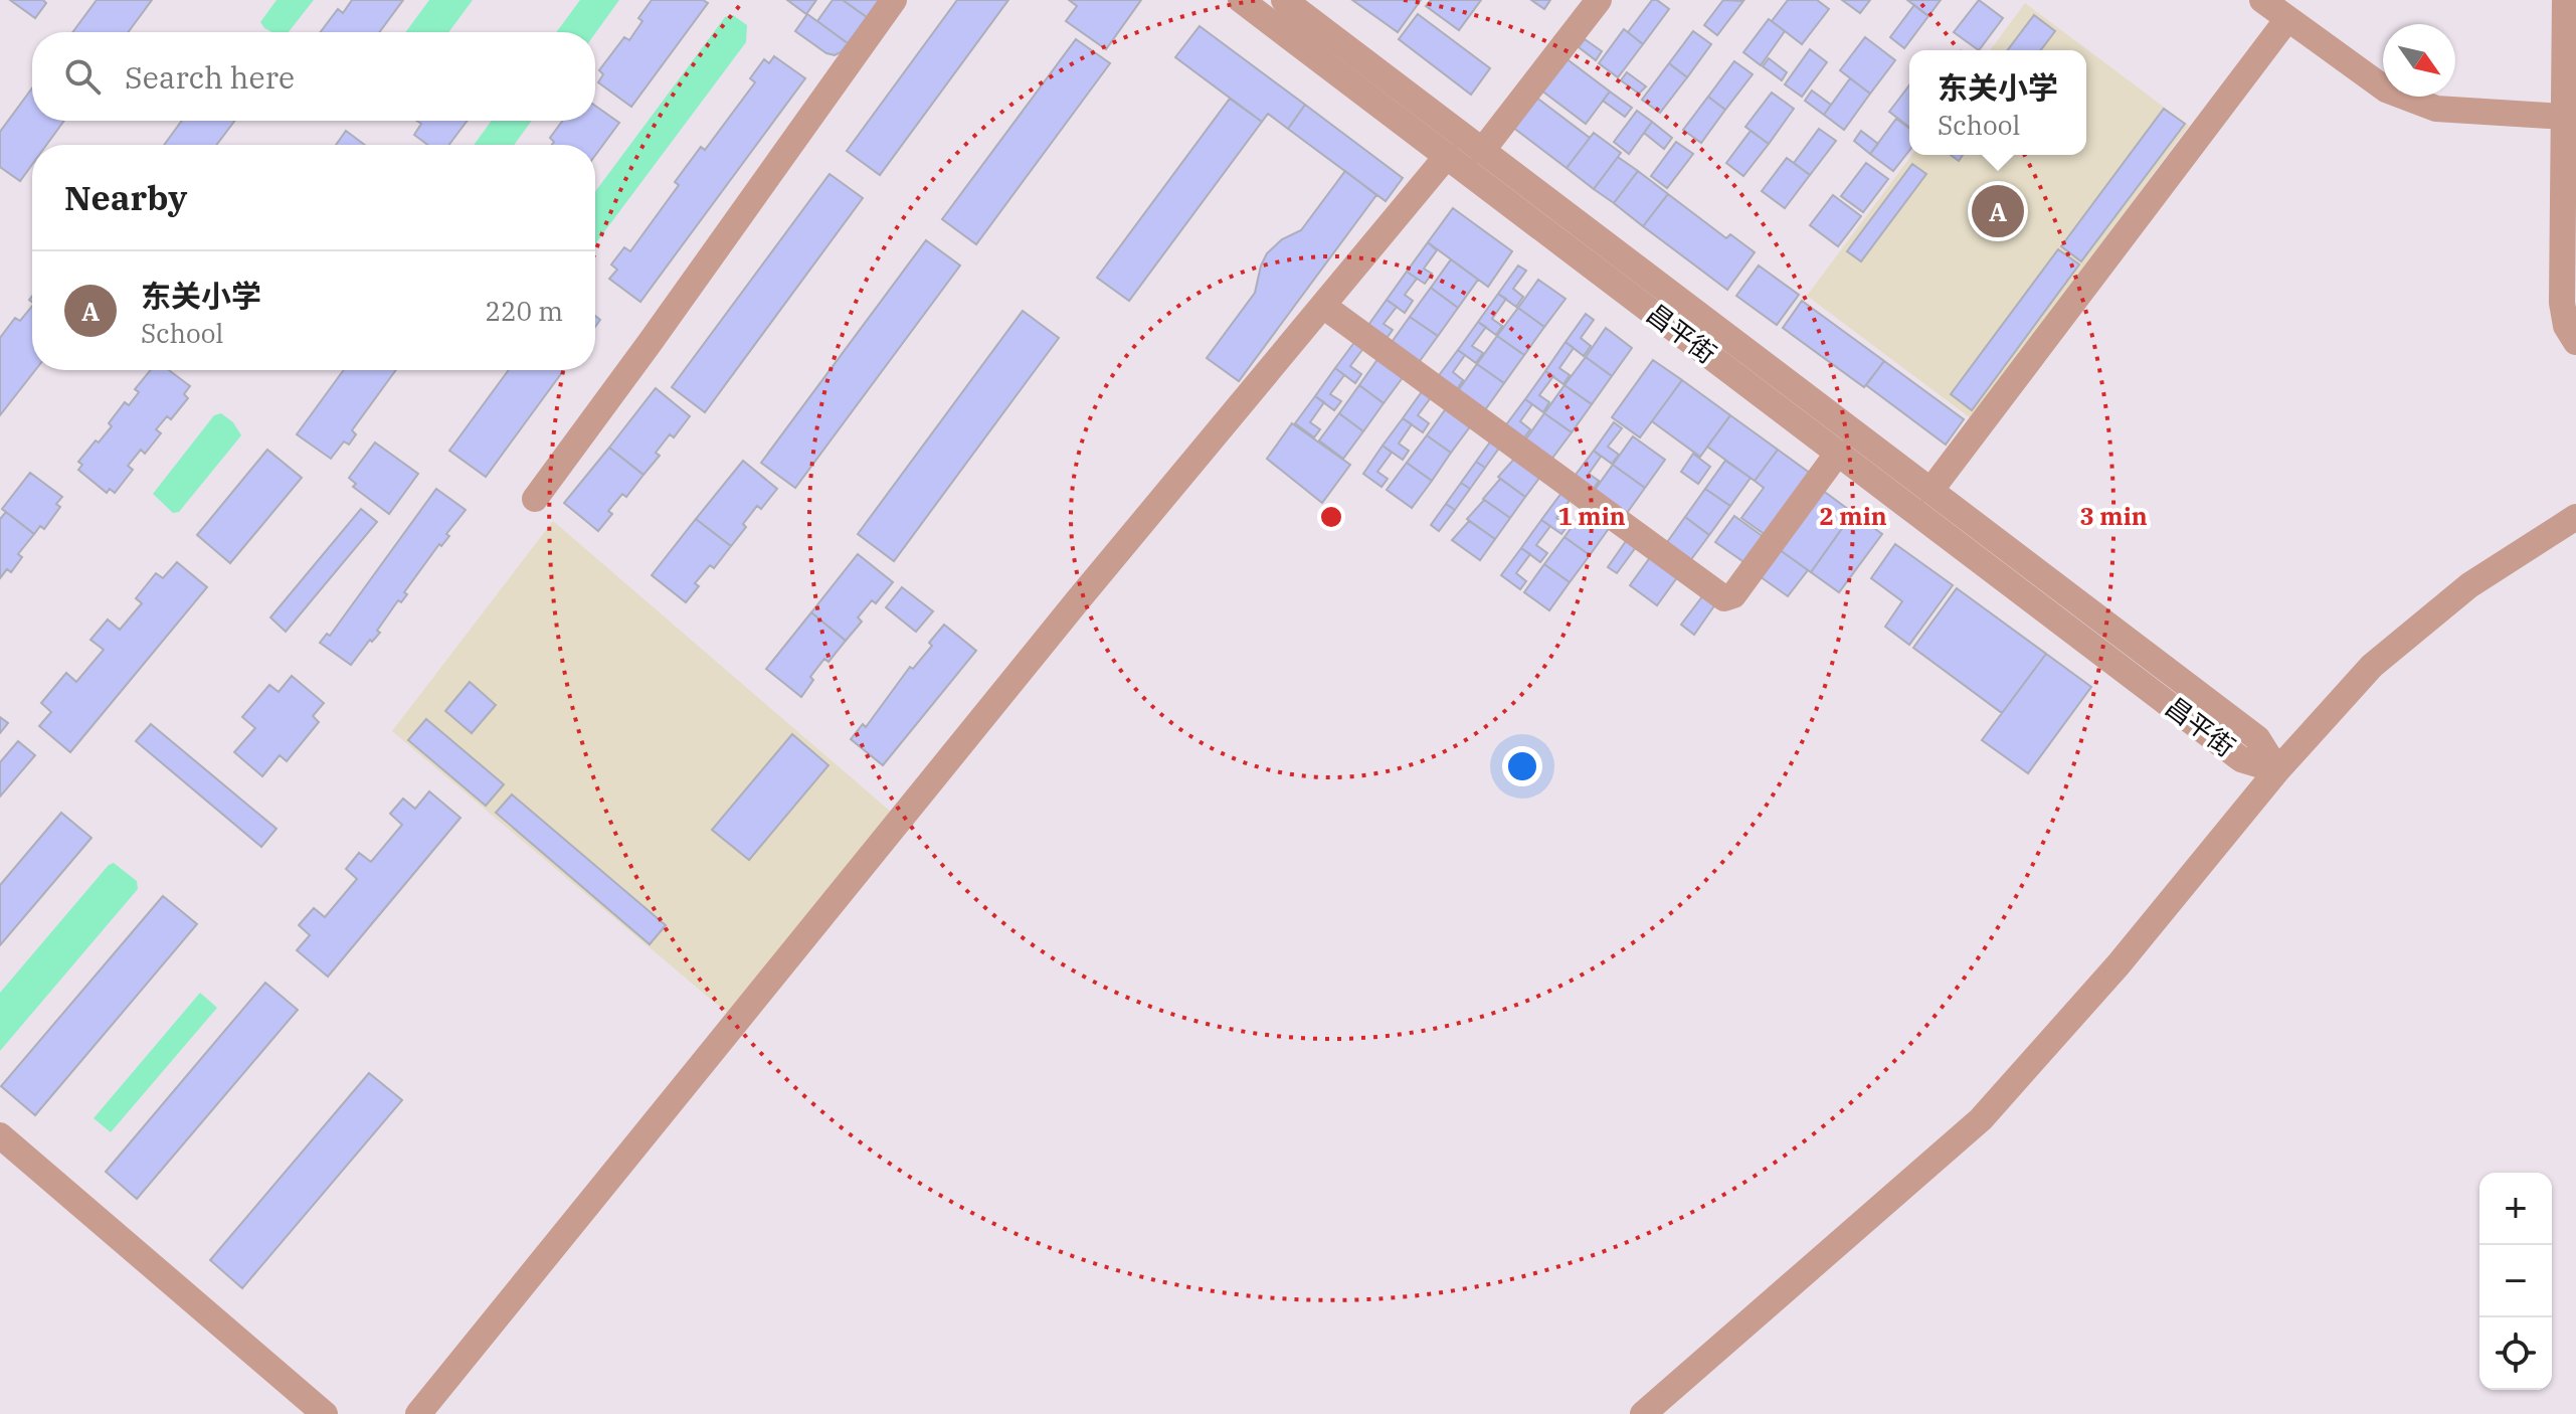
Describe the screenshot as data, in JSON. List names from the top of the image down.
{
  "streets": {
    "street": ["昌平街"]
  },
  "north": "bottom right",
  "page": {
    "search": "Search here",
    "popup": ["东关小学", "School"],
    "heading": "Nearby",
    "pins": "A",
    "list": [
      {
        "mark": "A",
        "name": "东关小学",
        "note": "School",
        "value": "220 m"
      }
    ],
    "map_buttons": ["+", "−"]
  },
  "rings": ["1 min", "2 min", "3 min"]
}
